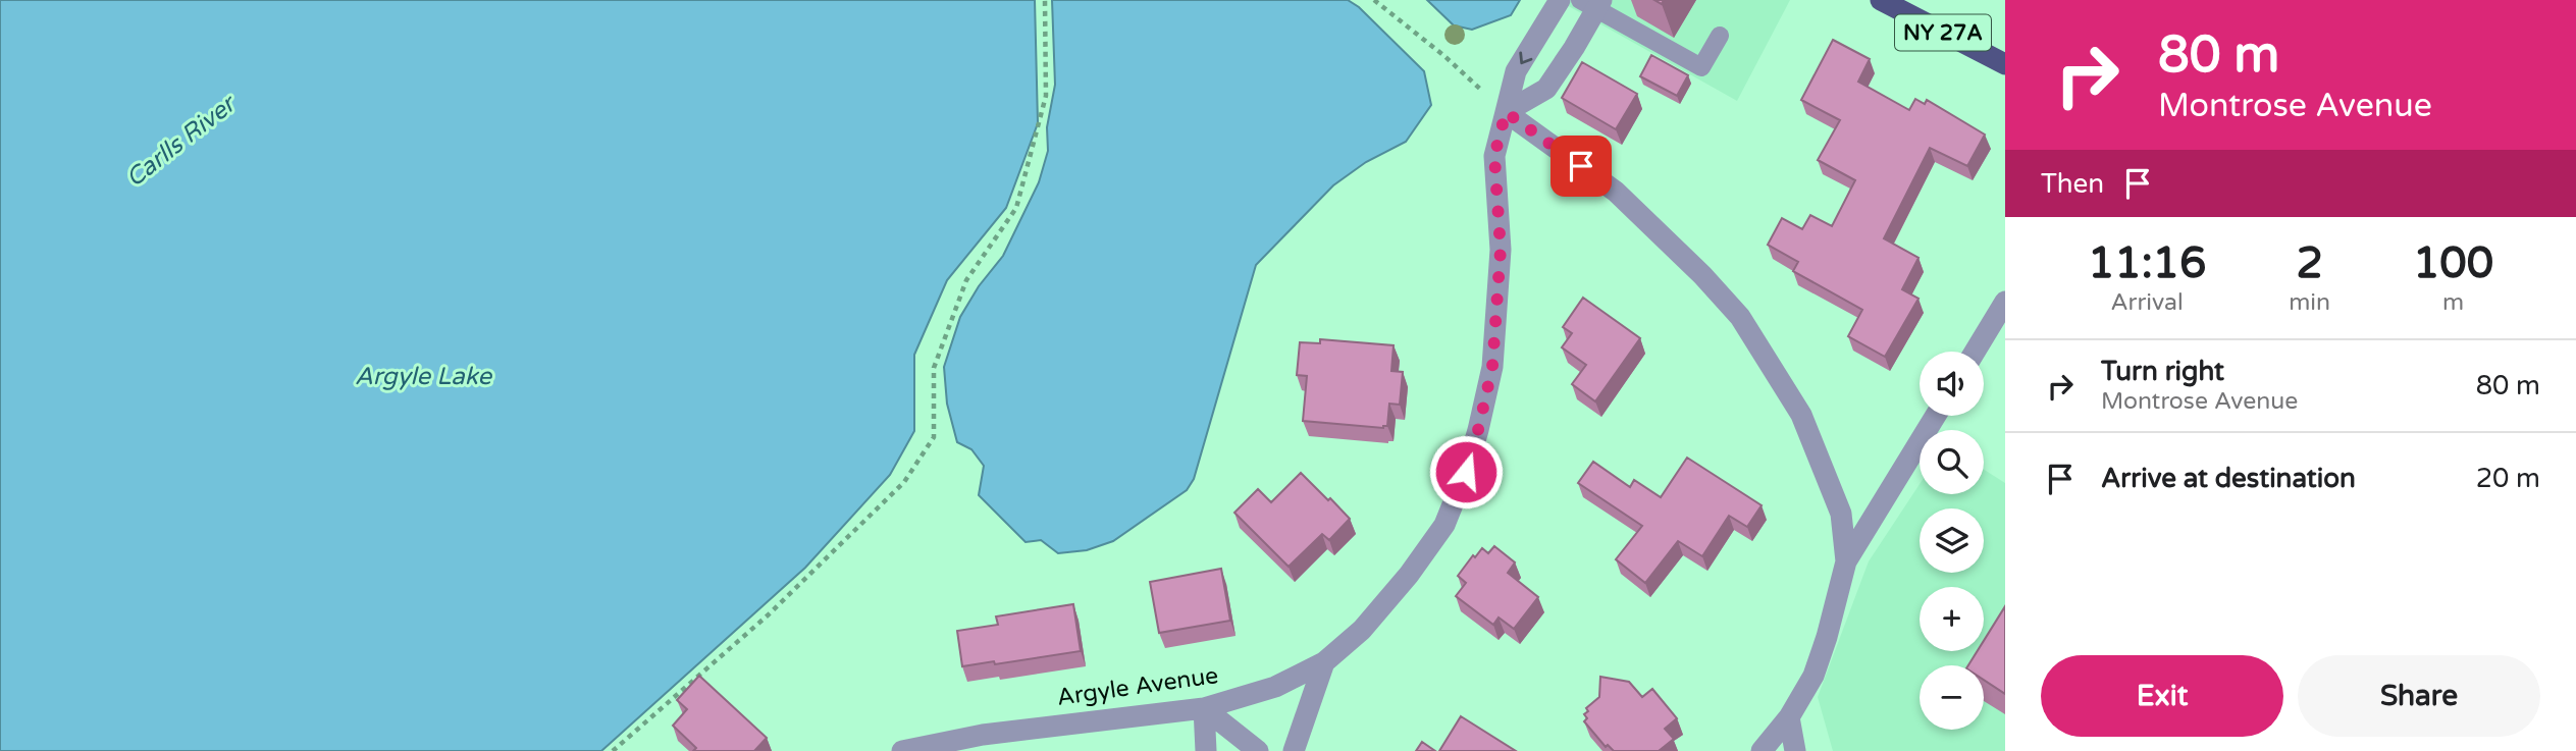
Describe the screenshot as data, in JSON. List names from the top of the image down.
{
  "streets": {
    "main road": ["NY 27A"],
    "street": ["Argyle Avenue"]
  },
  "water": ["Carlls River", "Argyle Lake"],
  "page": {
    "turn": ["80 m", "Montrose Avenue"],
    "then": "Then",
    "eta": [
      "11:16",
      "Arrival",
      "2",
      "min",
      "100",
      "m"
    ],
    "list": [
      {
        "name": "Turn right",
        "note": "Montrose Avenue",
        "value": "80 m"
      },
      {
        "name": "Arrive at destination",
        "value": "20 m"
      }
    ],
    "map_buttons": ["+", "−"],
    "buttons": ["Exit", "Share"]
  }
}
